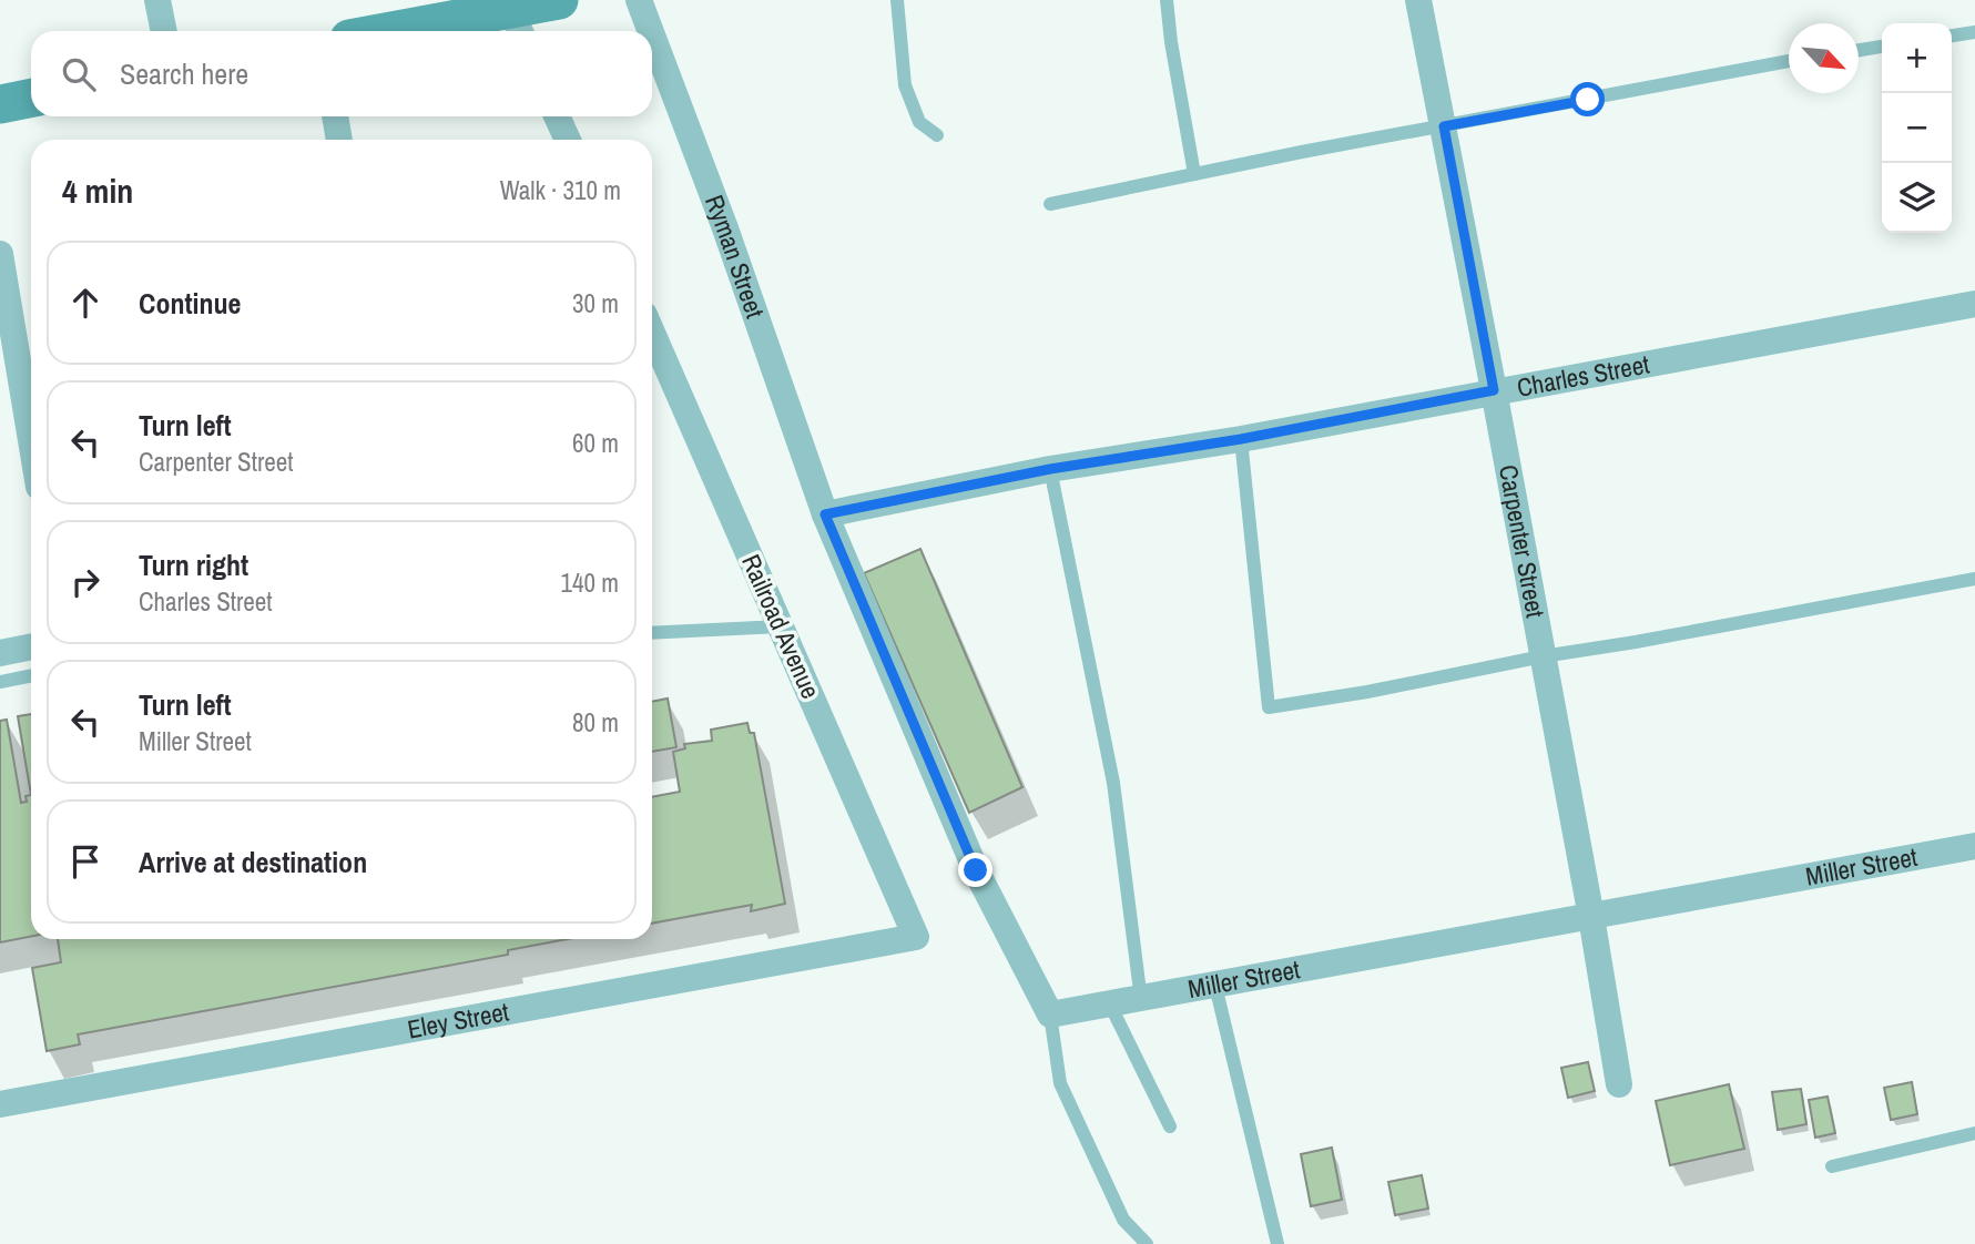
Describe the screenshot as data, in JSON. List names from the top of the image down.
{
  "streets": {
    "street": [
      "Ryman Street",
      "Charles Street",
      "Carpenter Street",
      "Railroad Avenue",
      "Miller Street",
      "Eley Street"
    ]
  },
  "crossings": [
    ["Ryman Street", "Charles Street"],
    ["Charles Street", "Carpenter Street"],
    ["Carpenter Street", "Miller Street"],
    ["Railroad Avenue", "Eley Street"]
  ],
  "north": "bottom right",
  "page": {
    "map_buttons": ["+", "−"],
    "search": "Search here",
    "heading": ["4 min", "Walk · 310 m"],
    "list": [
      ["Continue", "30 m"],
      ["Turn left", "Carpenter Street", "60 m"],
      ["Turn right", "Charles Street", "140 m"],
      ["Turn left", "Miller Street", "80 m"],
      "Arrive at destination"
    ]
  }
}
